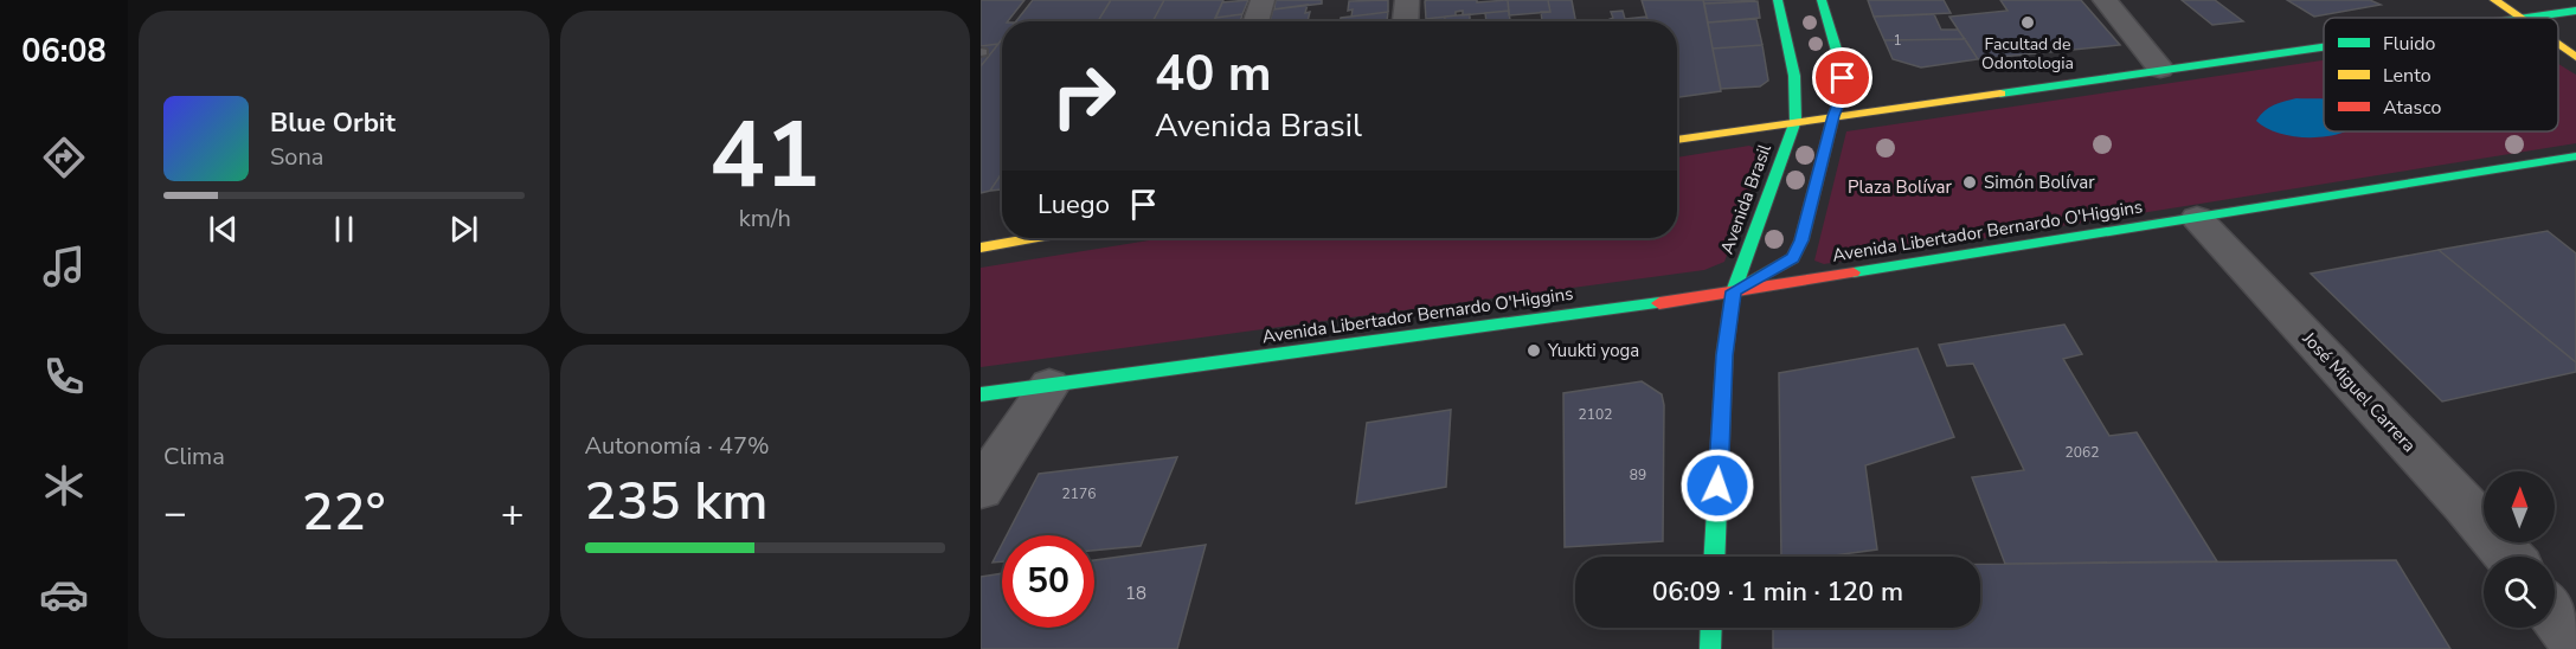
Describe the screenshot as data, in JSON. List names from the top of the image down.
{
  "streets": {
    "main road": ["Avenida Brasil", "Avenida Libertador Bernardo O'Higgins"],
    "street": ["José Miguel Carrera"]
  },
  "crossings": [
    ["Avenida Brasil", "Avenida Libertador Bernardo O'Higgins"],
    ["Avenida Libertador Bernardo O'Higgins", "José Miguel Carrera"]
  ],
  "parks": ["Plaza Bolívar"],
  "places": ["Facultad de Odontologia", "Simón Bolívar", "Yuukti yoga"],
  "house_numbers": [
    "1",
    "2102",
    "2062",
    "89",
    "2176",
    "18"
  ],
  "legend": ["Fluido", "Lento", "Atasco"],
  "north": "top",
  "page": {
    "tabs": "06:08",
    "tile": [
      ["41", "km/h"],
      "Clima",
      ["Autonomía · 47%", "235 km"]
    ],
    "turn": ["40 m", "Avenida Brasil"],
    "song": ["Blue Orbit", "Sona"],
    "then": "Luego",
    "heat": ["−", "22°", "+"],
    "limit": "50",
    "trip": "06:09 · 1 min · 120 m"
  }
}
